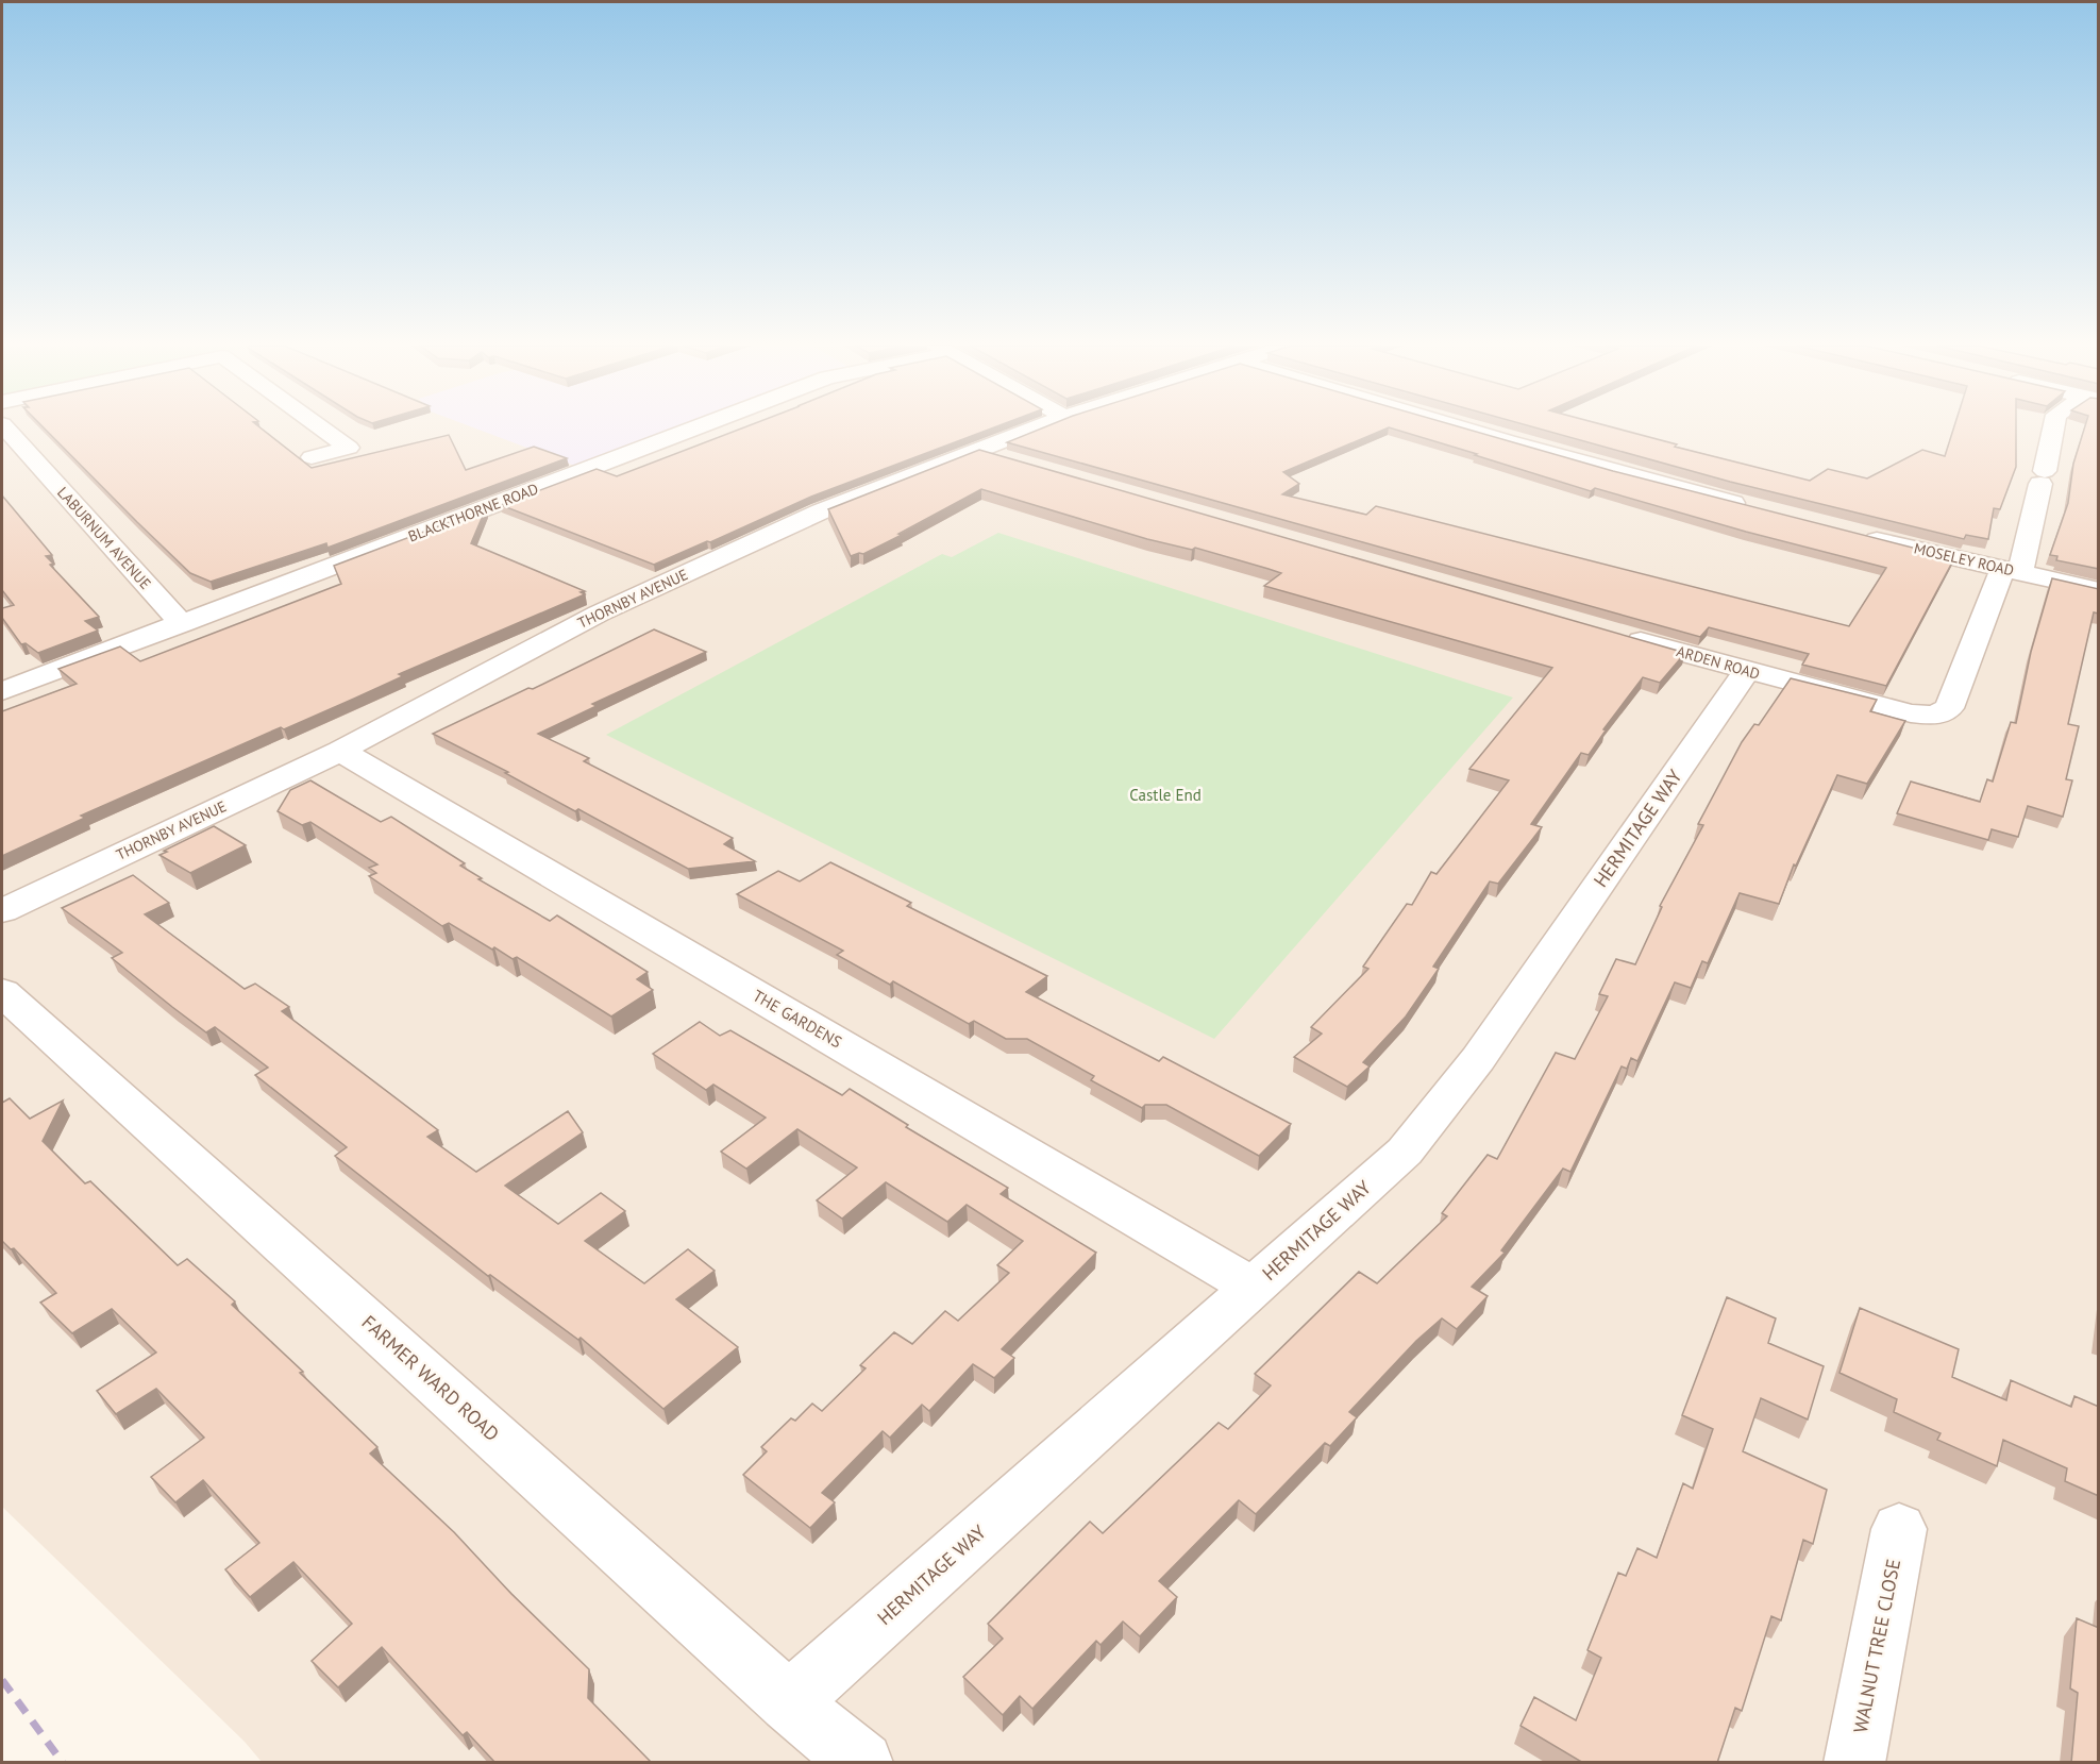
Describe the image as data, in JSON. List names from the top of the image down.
{
  "streets": {
    "street": [
      "BLACKTHORNE ROAD",
      "LABURNUM AVENUE",
      "MOSELEY ROAD",
      "THORNBY AVENUE",
      "ARDEN ROAD",
      "HERMITAGE WAY",
      "THE GARDENS",
      "FARMER WARD ROAD",
      "WALNUT TREE CLOSE"
    ]
  },
  "crossings": [
    ["BLACKTHORNE ROAD", "LABURNUM AVENUE"],
    ["MOSELEY ROAD", "ARDEN ROAD"],
    ["THORNBY AVENUE", "THE GARDENS"],
    ["ARDEN ROAD", "HERMITAGE WAY"],
    ["HERMITAGE WAY", "THE GARDENS"],
    ["HERMITAGE WAY", "FARMER WARD ROAD"]
  ],
  "parks": ["Castle End"]
}
